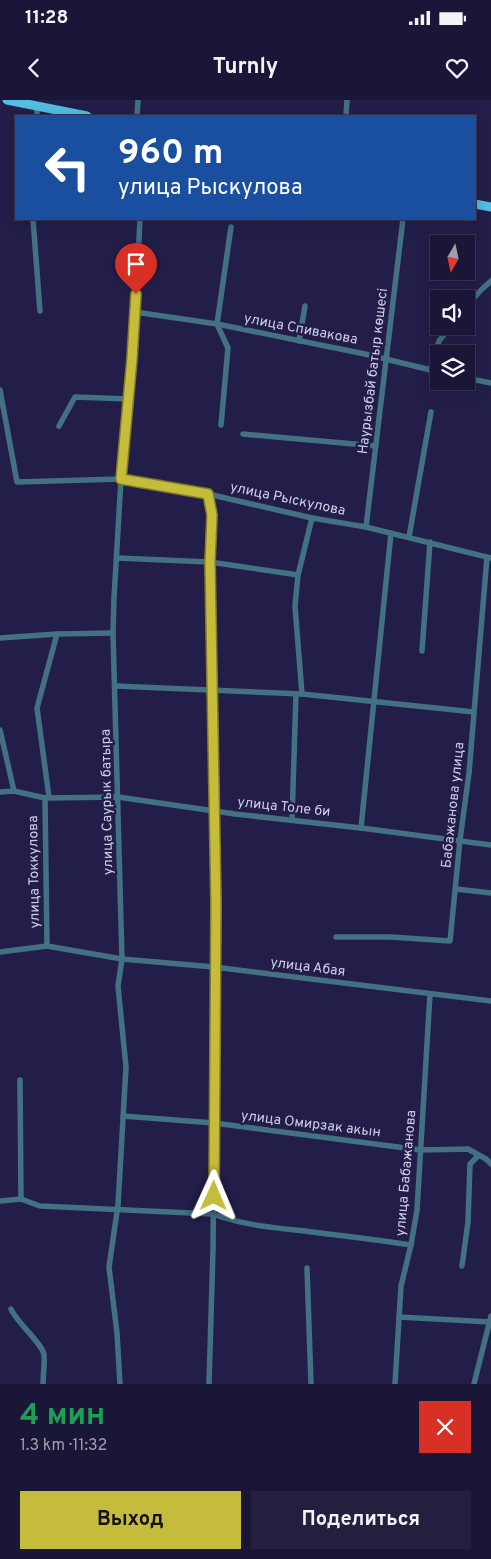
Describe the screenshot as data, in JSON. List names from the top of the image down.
{
  "streets": {
    "street": [
      "улица Спивакова",
      "Наурызбай батыр көшесі",
      "улица Рыскулова",
      "улица Саурык батыра",
      "Бабажанова улица",
      "улица Толе би",
      "улица Токкулова",
      "улица Абая",
      "улица Омирзак акын",
      "улица Бабажанова"
    ]
  },
  "crossings": [
    ["улица Спивакова", "Наурызбай батыр көшесі"],
    ["улица Спивакова", "улица Саурык батыра"],
    ["Наурызбай батыр көшесі", "улица Рыскулова"],
    ["улица Рыскулова", "улица Саурык батыра"],
    ["улица Рыскулова", "Бабажанова улица"],
    ["улица Саурык батыра", "улица Толе би"],
    ["улица Саурык батыра", "улица Абая"],
    ["улица Саурык батыра", "улица Омирзак акын"],
    ["Бабажанова улица", "улица Толе би"],
    ["улица Толе би", "улица Токкулова"],
    ["улица Токкулова", "улица Абая"],
    ["улица Абая", "улица Бабажанова"],
    ["улица Омирзак акын", "улица Бабажанова"]
  ],
  "north": "bottom",
  "page": {
    "status": "11:28",
    "header": "Turnly",
    "turn": ["960 m", "улица Рыскулова"],
    "heading": ["4 мин", "1.3 km · 11:32"],
    "buttons": ["Выход", "Поделиться"]
  }
}
